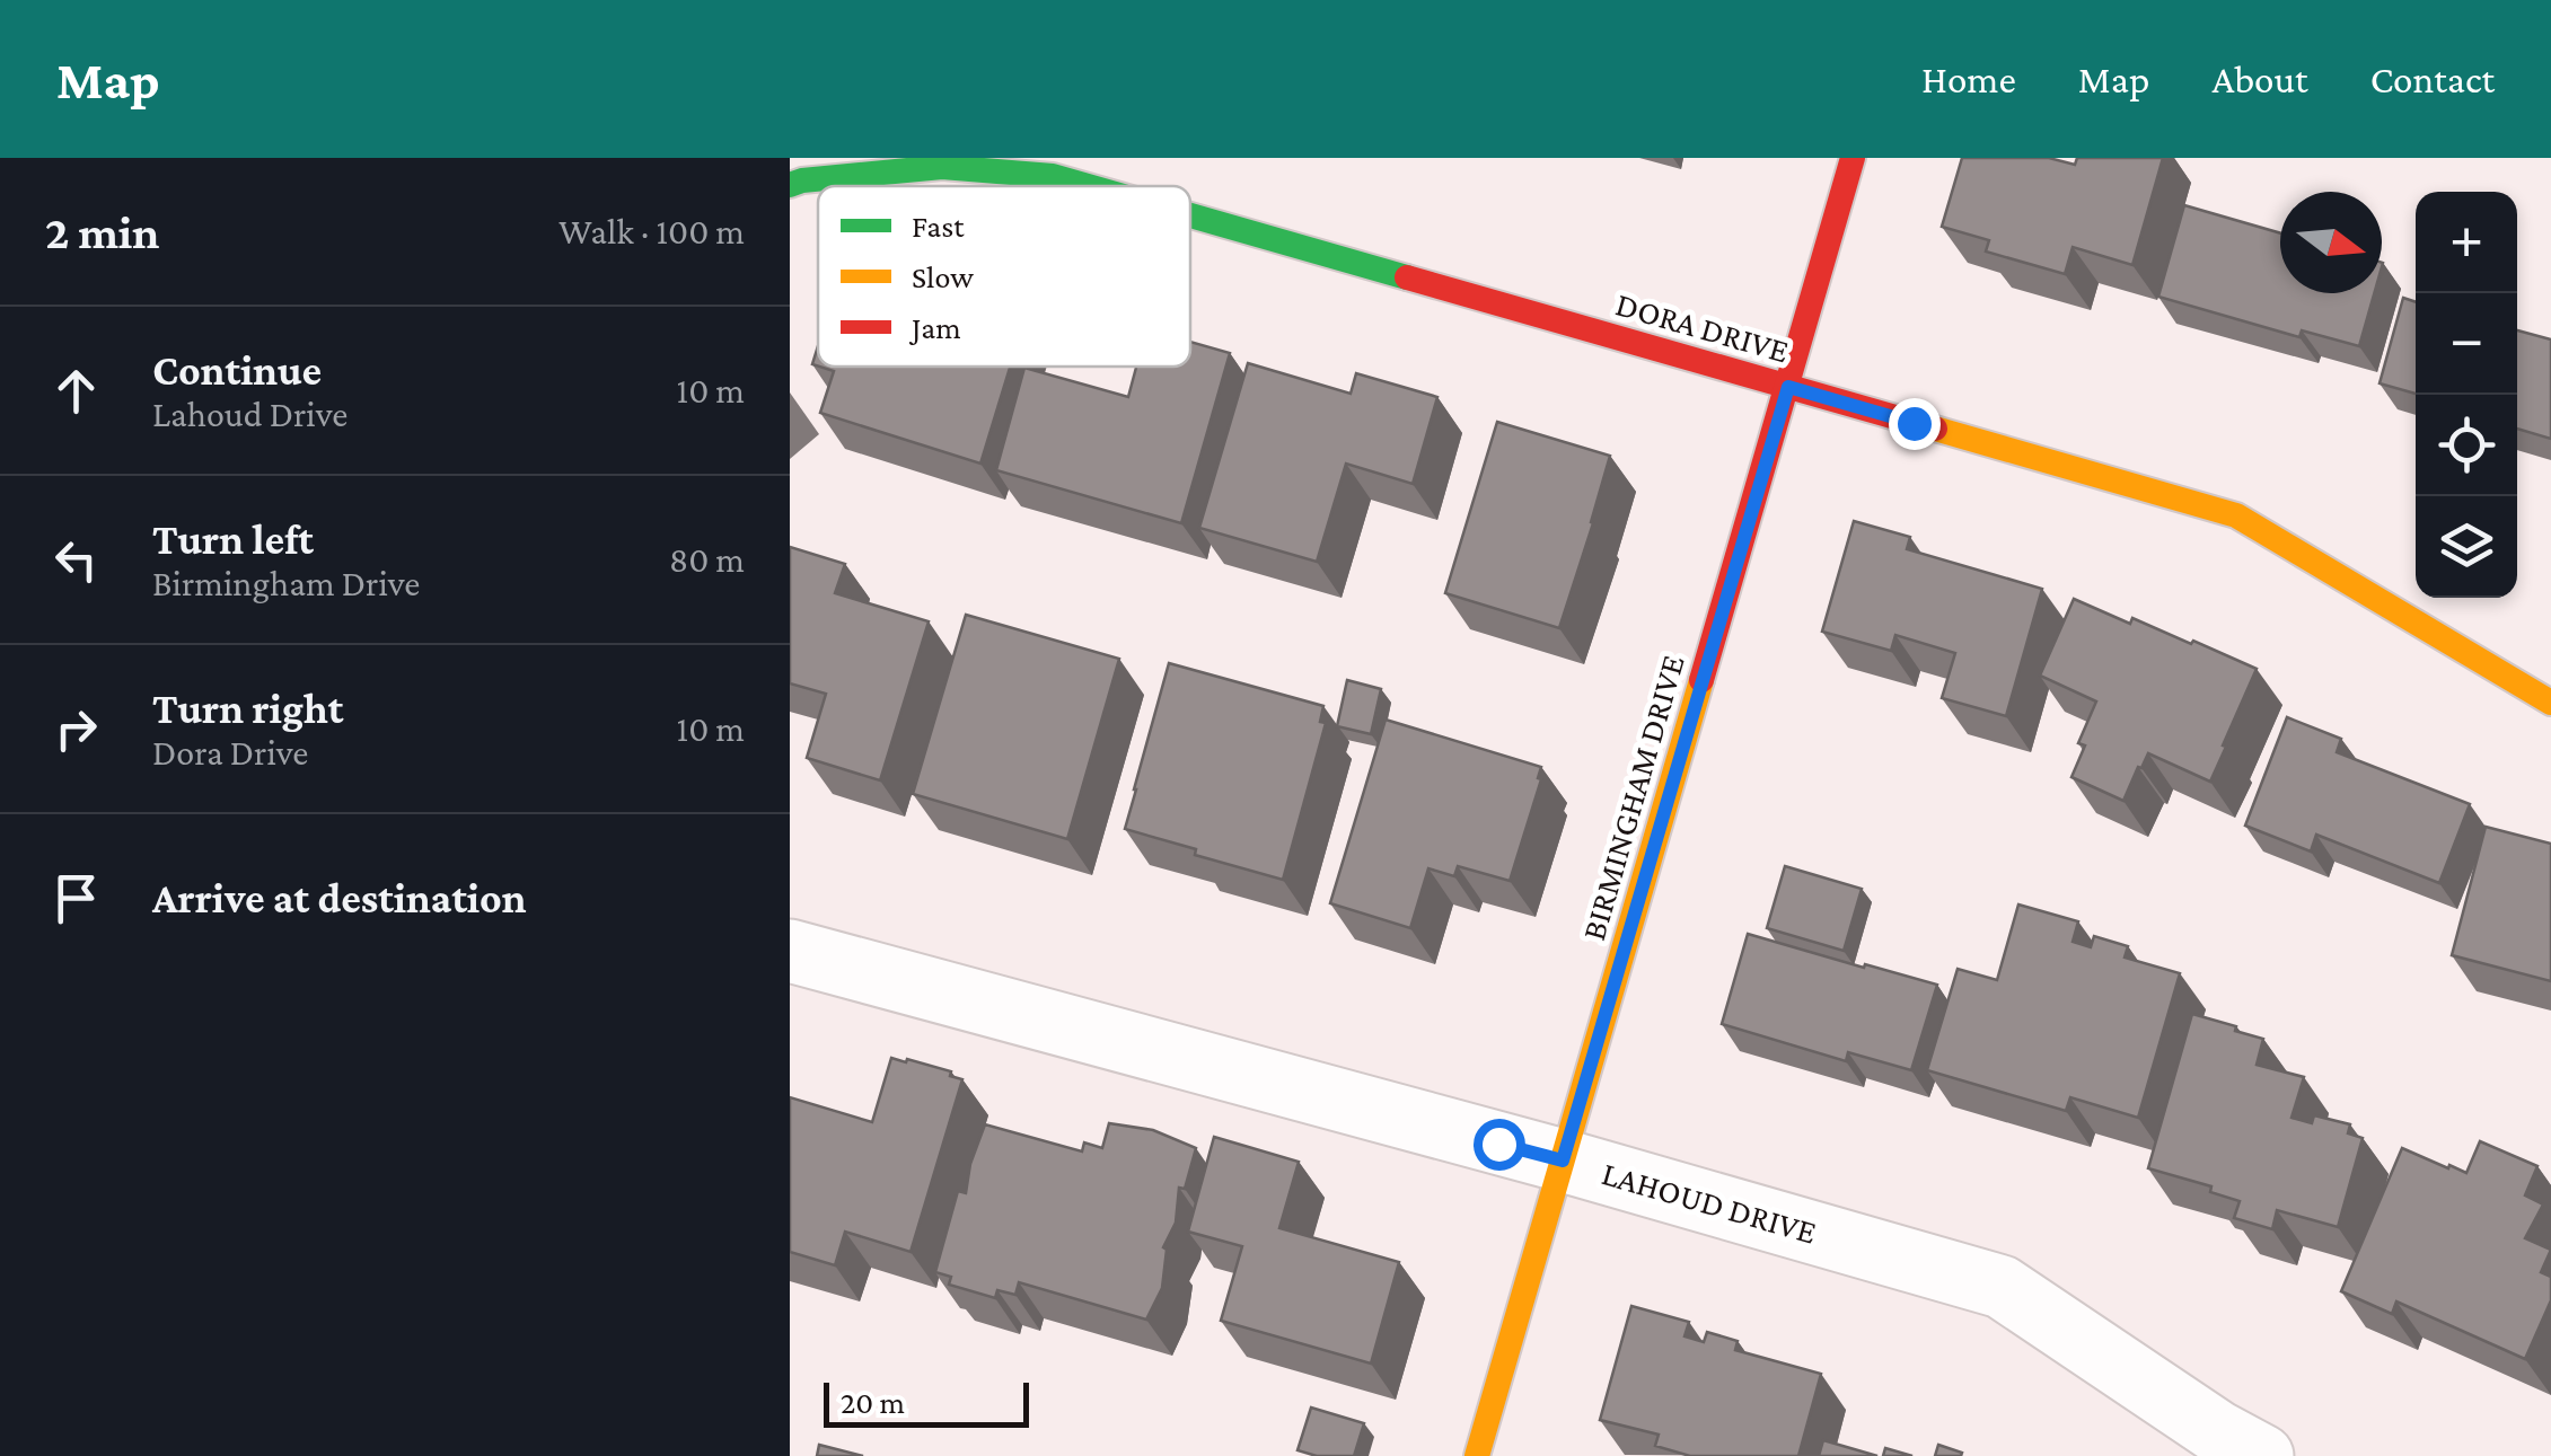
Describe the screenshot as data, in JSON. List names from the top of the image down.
{
  "streets": {
    "street": ["DORA DRIVE", "BIRMINGHAM DRIVE", "LAHOUD DRIVE"]
  },
  "crossings": [
    ["DORA DRIVE", "BIRMINGHAM DRIVE"],
    ["BIRMINGHAM DRIVE", "LAHOUD DRIVE"]
  ],
  "legend": ["Fast", "Slow", "Jam"],
  "scale_bar": "20 m",
  "north": "right",
  "page": {
    "header": "Map",
    "nav": [
      "Home",
      "Map",
      "About",
      "Contact"
    ],
    "heading": ["2 min", "Walk · 100 m"],
    "map_buttons": ["+", "−"],
    "list": [
      ["Continue", "Lahoud Drive", "10 m"],
      ["Turn left", "Birmingham Drive", "80 m"],
      ["Turn right", "Dora Drive", "10 m"],
      "Arrive at destination"
    ],
    "scale": "20 m"
  }
}
